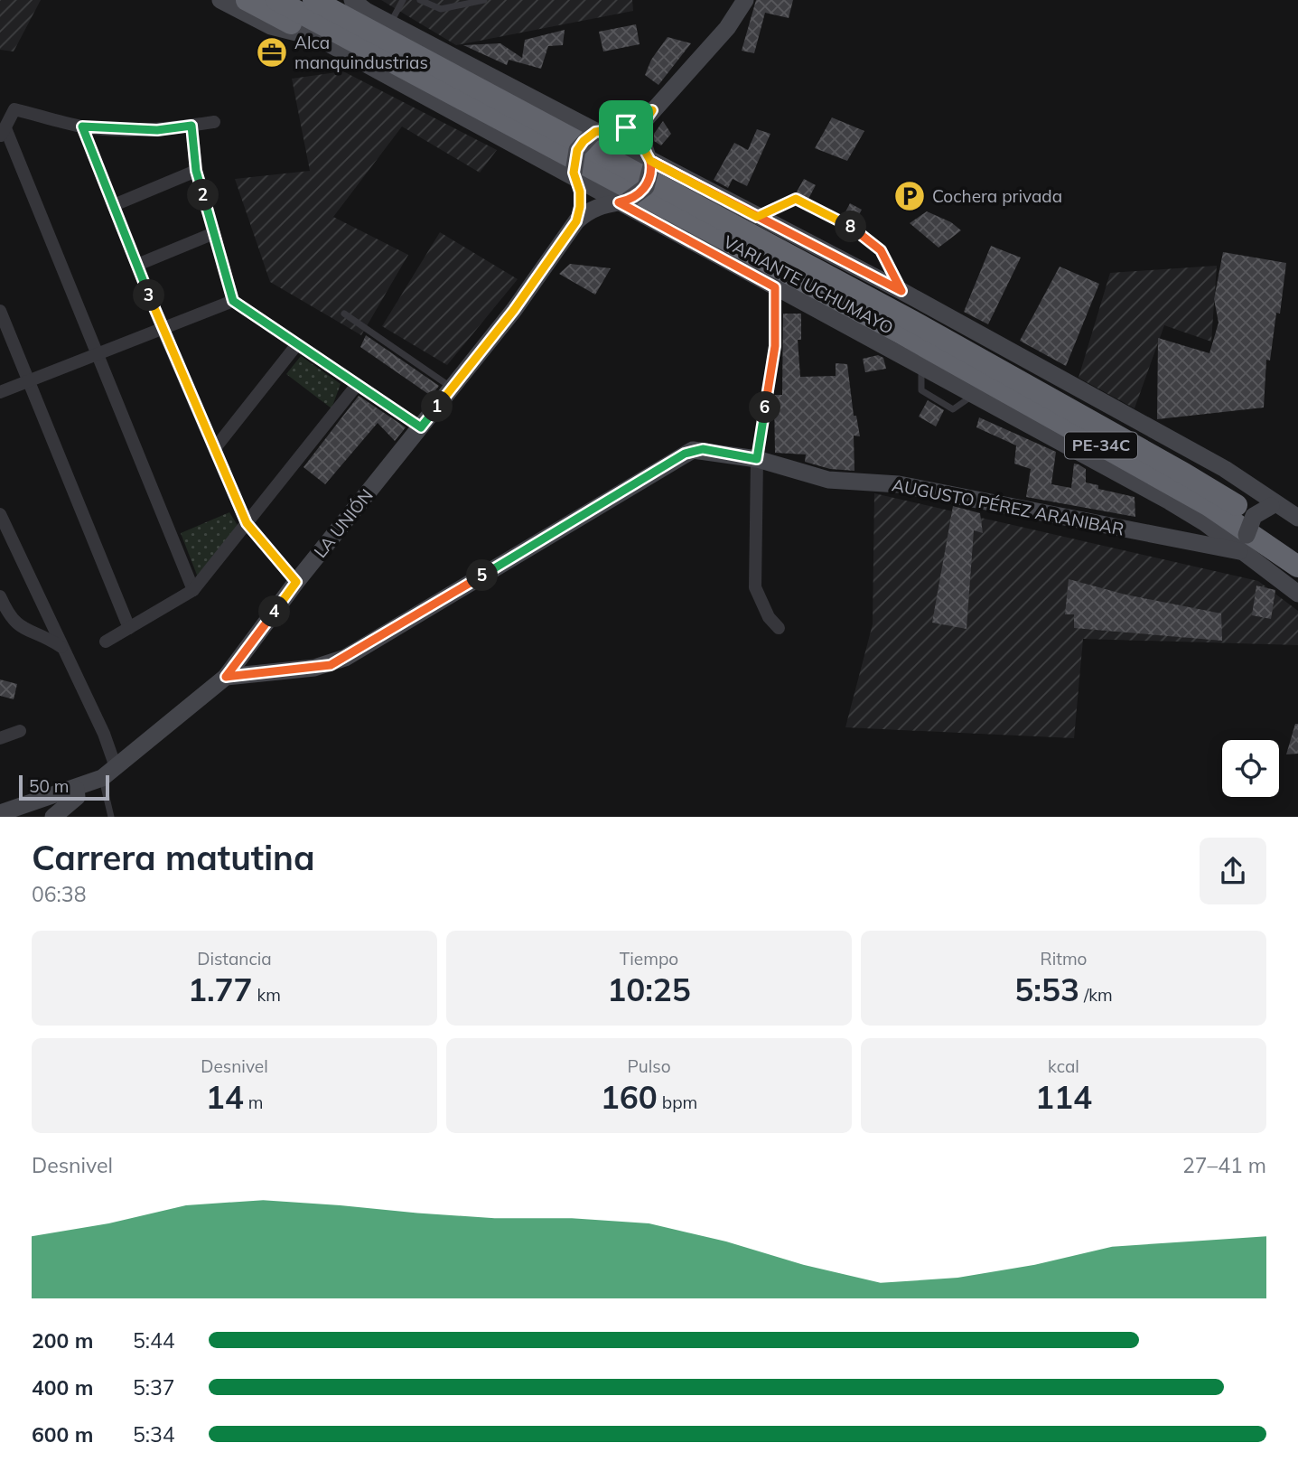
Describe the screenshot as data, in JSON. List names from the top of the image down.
{
  "streets": {
    "highway": ["VARIANTE UCHUMAYO", "PE-34C"],
    "main road": ["AUGUSTO PÉREZ ARANIBAR", "LA UNIÓN"]
  },
  "crossings": [
    ["AUGUSTO PÉREZ ARANIBAR", "LA UNIÓN"]
  ],
  "places": {
    "office": ["Alca manquindustrias"],
    "parking": ["Cochera privada"]
  },
  "scale_bar": "50 m",
  "page": {
    "pins": [
      "2",
      "8",
      "3",
      "1",
      "6",
      "5",
      "4"
    ],
    "scale": "50 m",
    "heading": ["Carrera matutina", "06:38"],
    "stats": [
      ["Distancia", "1.77 km"],
      ["Tiempo", "10:25"],
      ["Ritmo", "5:53 /km"],
      ["Desnivel", "14 m"],
      ["Pulso", "160 bpm"],
      ["kcal", "114"]
    ],
    "chart": ["Desnivel", "27–41 m"],
    "list": [
      {
        "name": "200 m",
        "note": "5:44"
      },
      {
        "name": "400 m",
        "note": "5:37"
      },
      {
        "name": "600 m",
        "note": "5:34"
      }
    ]
  }
}
